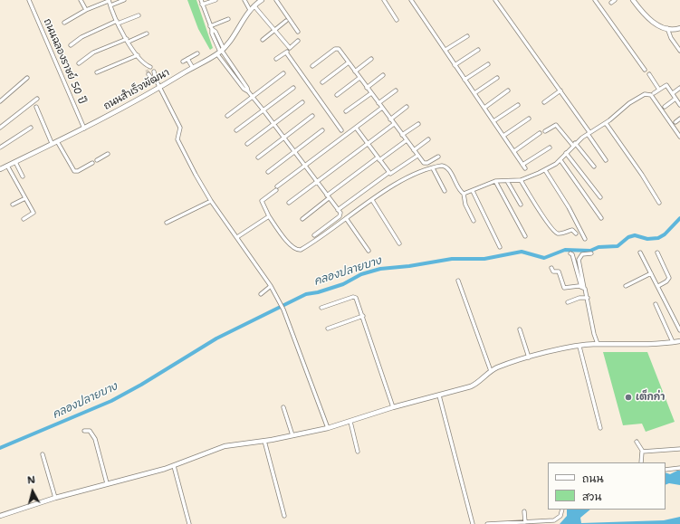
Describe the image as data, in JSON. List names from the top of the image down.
{
  "streets": {
    "street": ["ถนนฉลองราชย์ 50 ปี", "ถนนสำเร็จพัฒนา"]
  },
  "crossings": [
    ["ถนนฉลองราชย์ 50 ปี", "ถนนสำเร็จพัฒนา"]
  ],
  "water": ["คลองปลายบาง"],
  "places": ["เต็กก่า"],
  "legend": ["ถนน", "สวน"],
  "north": "top"
}
